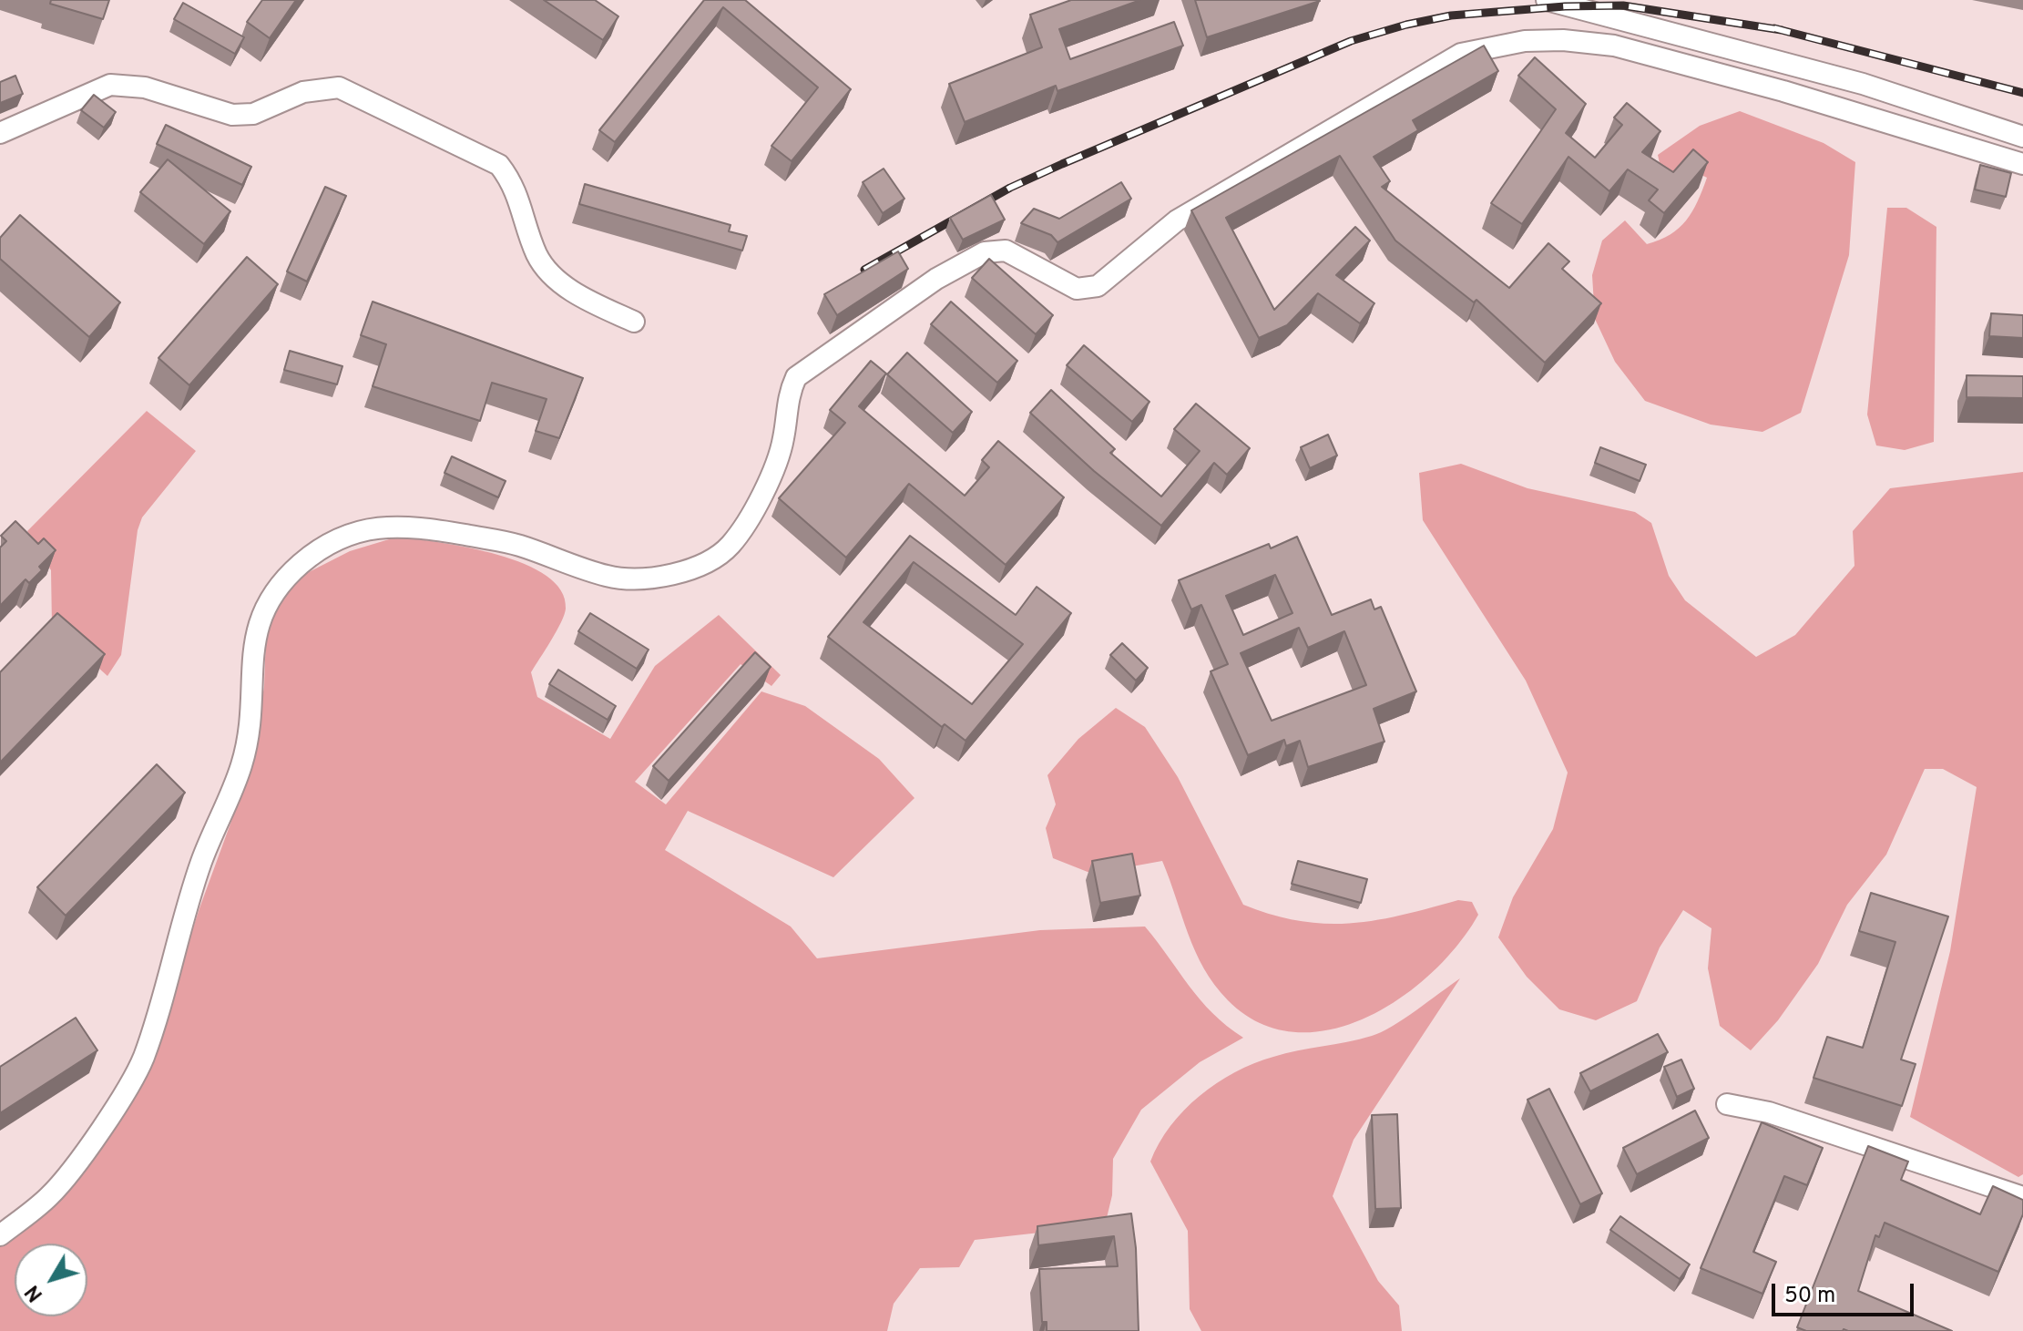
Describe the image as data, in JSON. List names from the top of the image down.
{
  "scale_bar": "50 m",
  "north": "bottom left"
}
